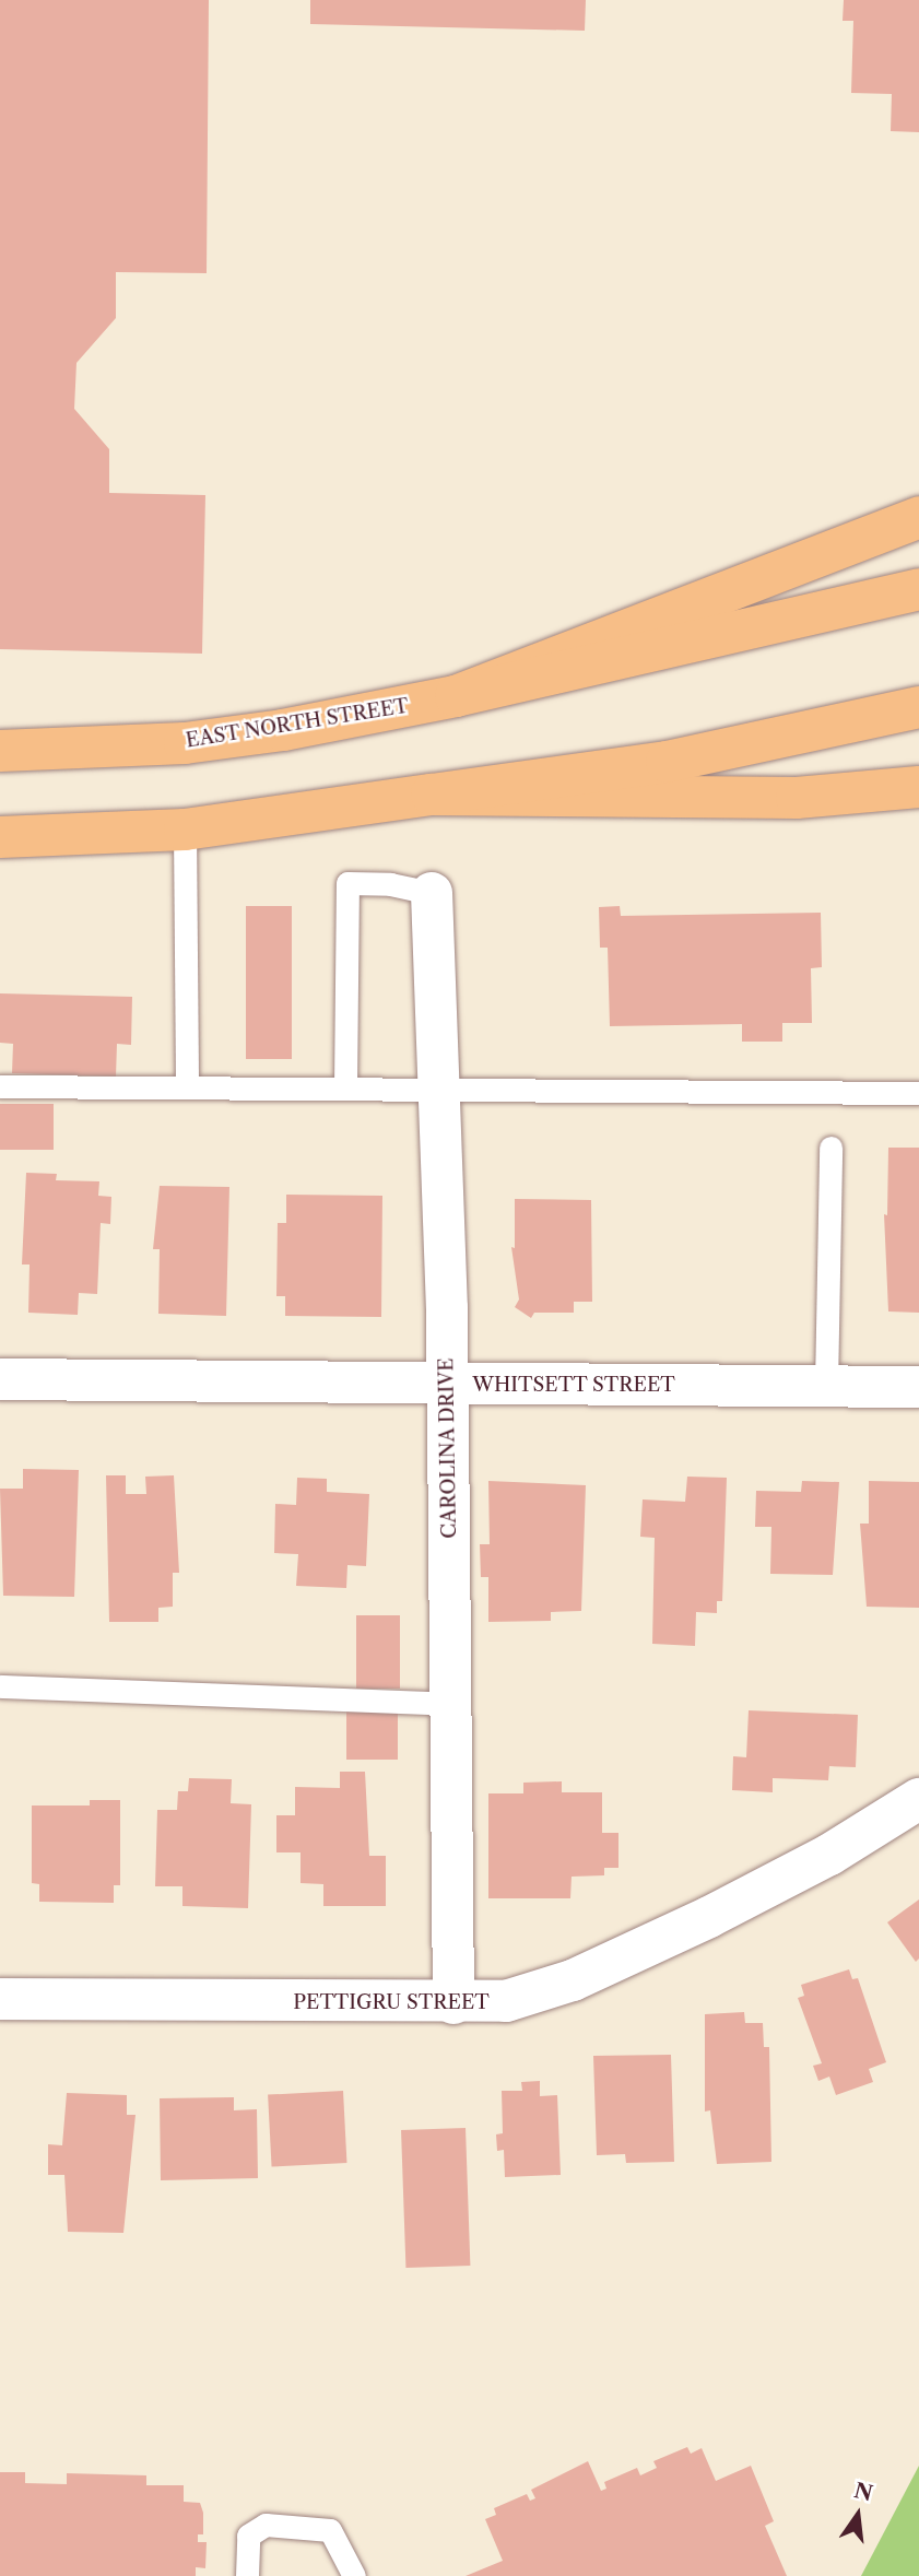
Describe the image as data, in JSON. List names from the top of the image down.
{
  "streets": {
    "highway": ["EAST NORTH STREET"],
    "street": ["WHITSETT STREET", "CAROLINA DRIVE", "PETTIGRU STREET"]
  },
  "crossings": [
    ["WHITSETT STREET", "CAROLINA DRIVE"],
    ["CAROLINA DRIVE", "PETTIGRU STREET"]
  ],
  "north": "top"
}
